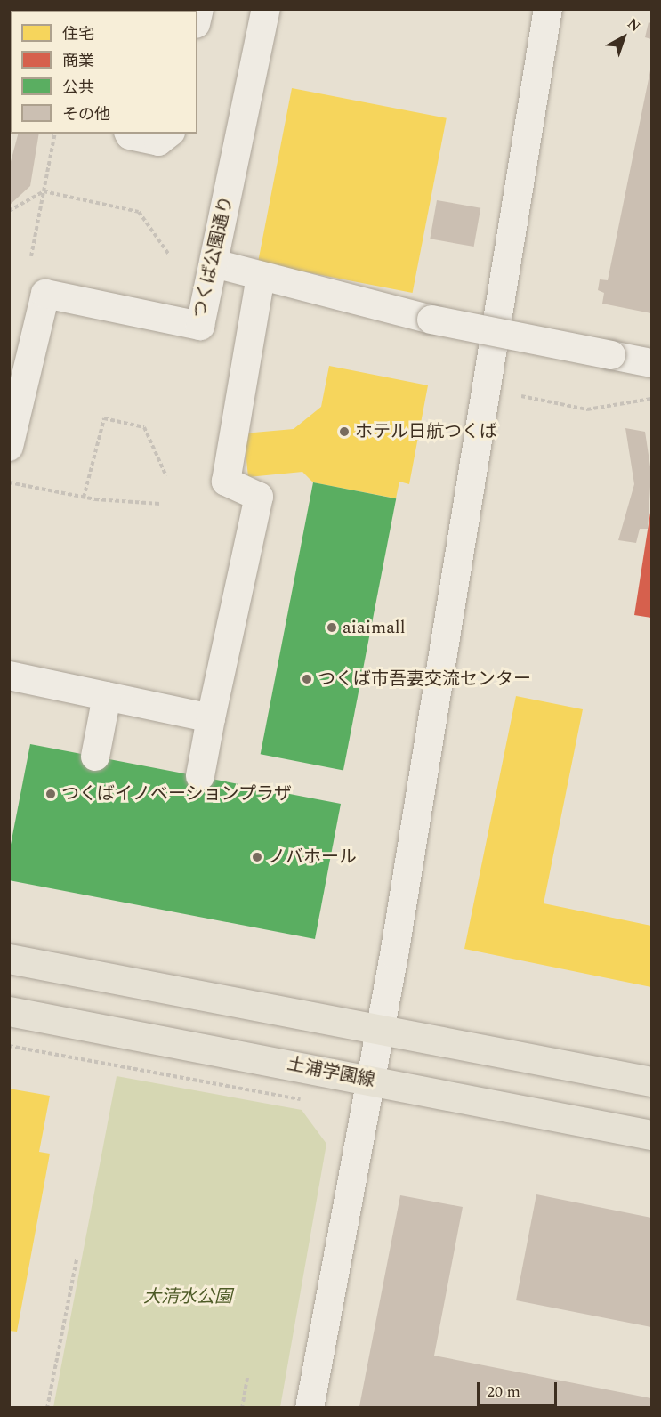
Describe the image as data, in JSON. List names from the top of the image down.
{
  "streets": {
    "main road": ["土浦学園線"],
    "street": ["つくば公園通り"]
  },
  "parks": ["大清水公園"],
  "places": [
    "ホテル日航つくば",
    "aiaimall",
    "つくば市吾妻交流センター",
    "つくばイノベーションプラザ",
    "ノバホール"
  ],
  "legend": [
    "住宅",
    "商業",
    "公共",
    "その他"
  ],
  "scale_bar": "20 m",
  "north": "top right"
}
